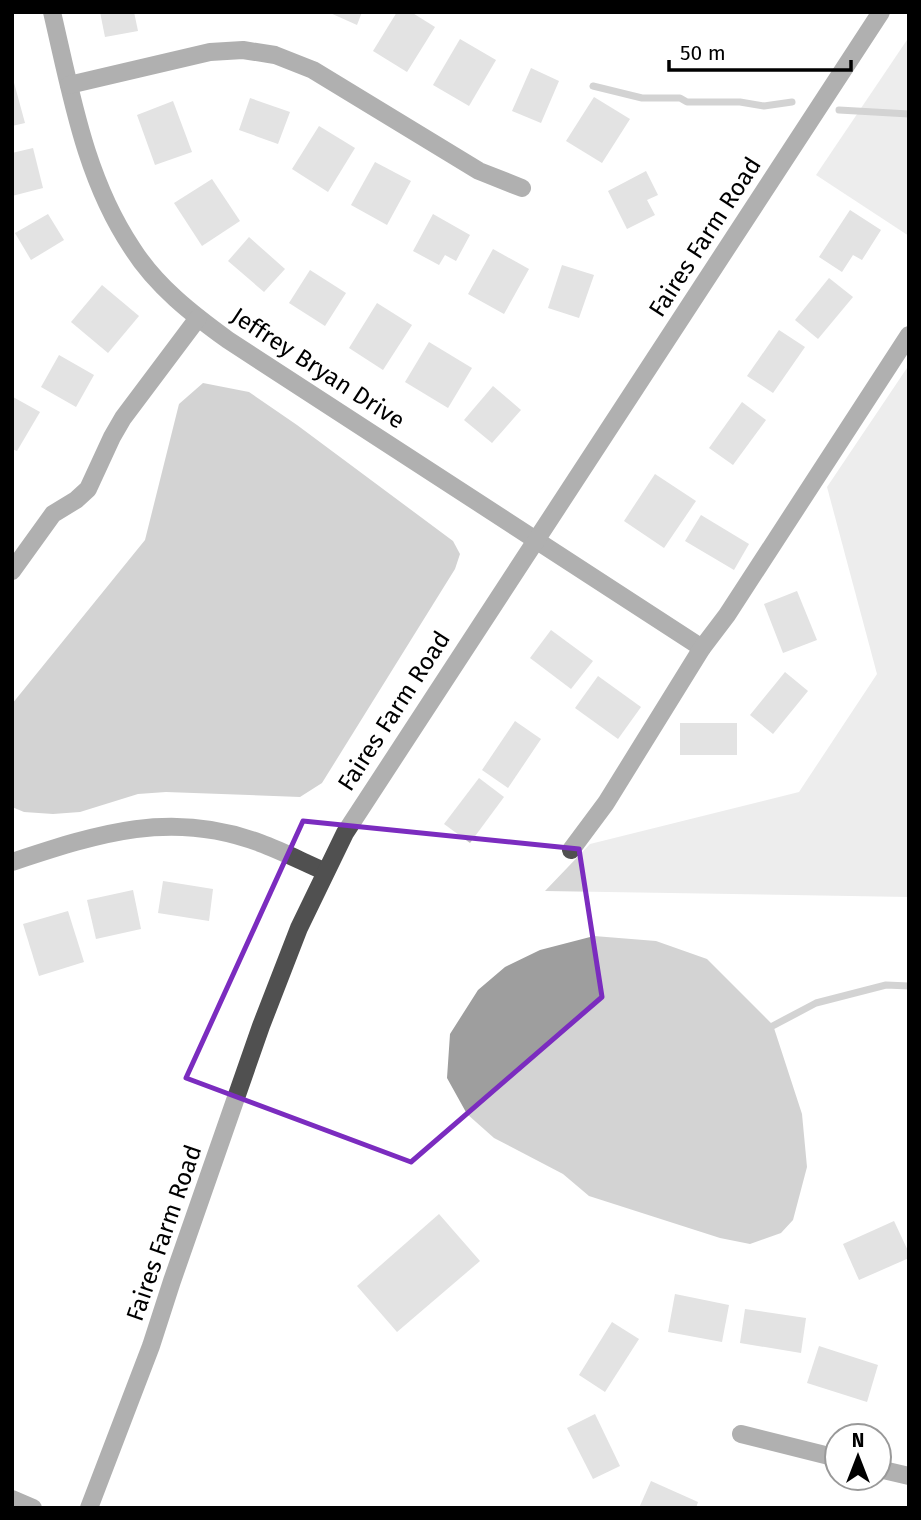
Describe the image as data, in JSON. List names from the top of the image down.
{
  "streets": {
    "street": ["Faires Farm Road", "Jeffrey Bryan Drive"]
  },
  "crossings": [
    ["Faires Farm Road", "Jeffrey Bryan Drive"]
  ],
  "scale_bar": "50 m",
  "north": "top"
}
